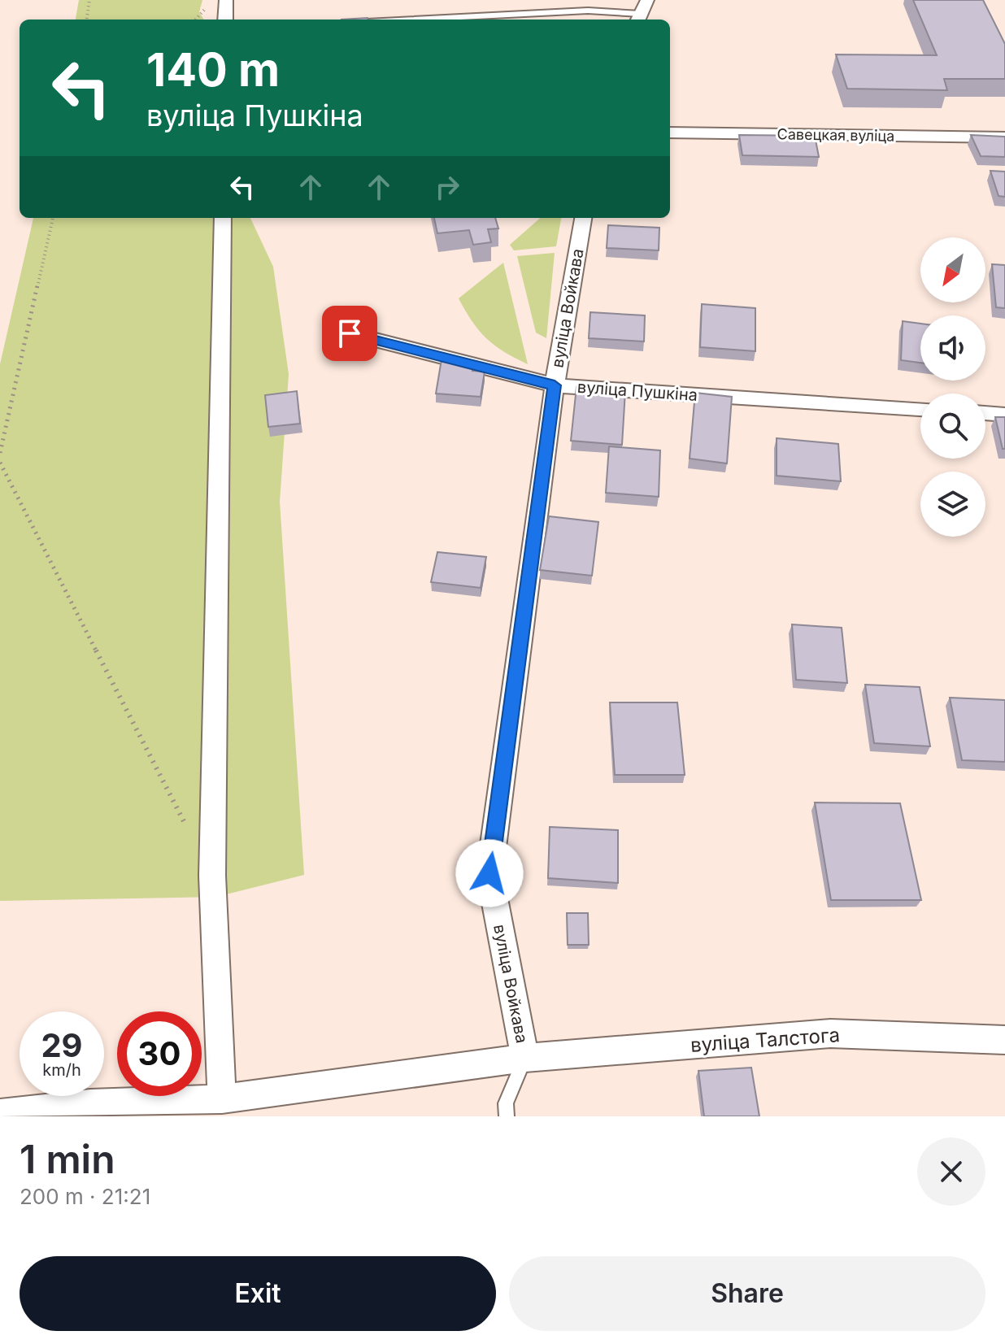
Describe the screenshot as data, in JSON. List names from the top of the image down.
{
  "streets": {
    "street": [
      "Савецкая вуліца",
      "вуліца Войкава",
      "вуліца Пушкіна",
      "вуліца Талстога"
    ]
  },
  "crossings": [
    ["вуліца Войкава", "вуліца Пушкіна"],
    ["вуліца Войкава", "вуліца Талстога"]
  ],
  "north": "bottom left",
  "page": {
    "turn": ["140 m", "вуліца Пушкіна"],
    "speed": "29 km/h",
    "limit": "30",
    "heading": ["1 min", "200 m · 21:21"],
    "buttons": ["Exit", "Share"]
  }
}
